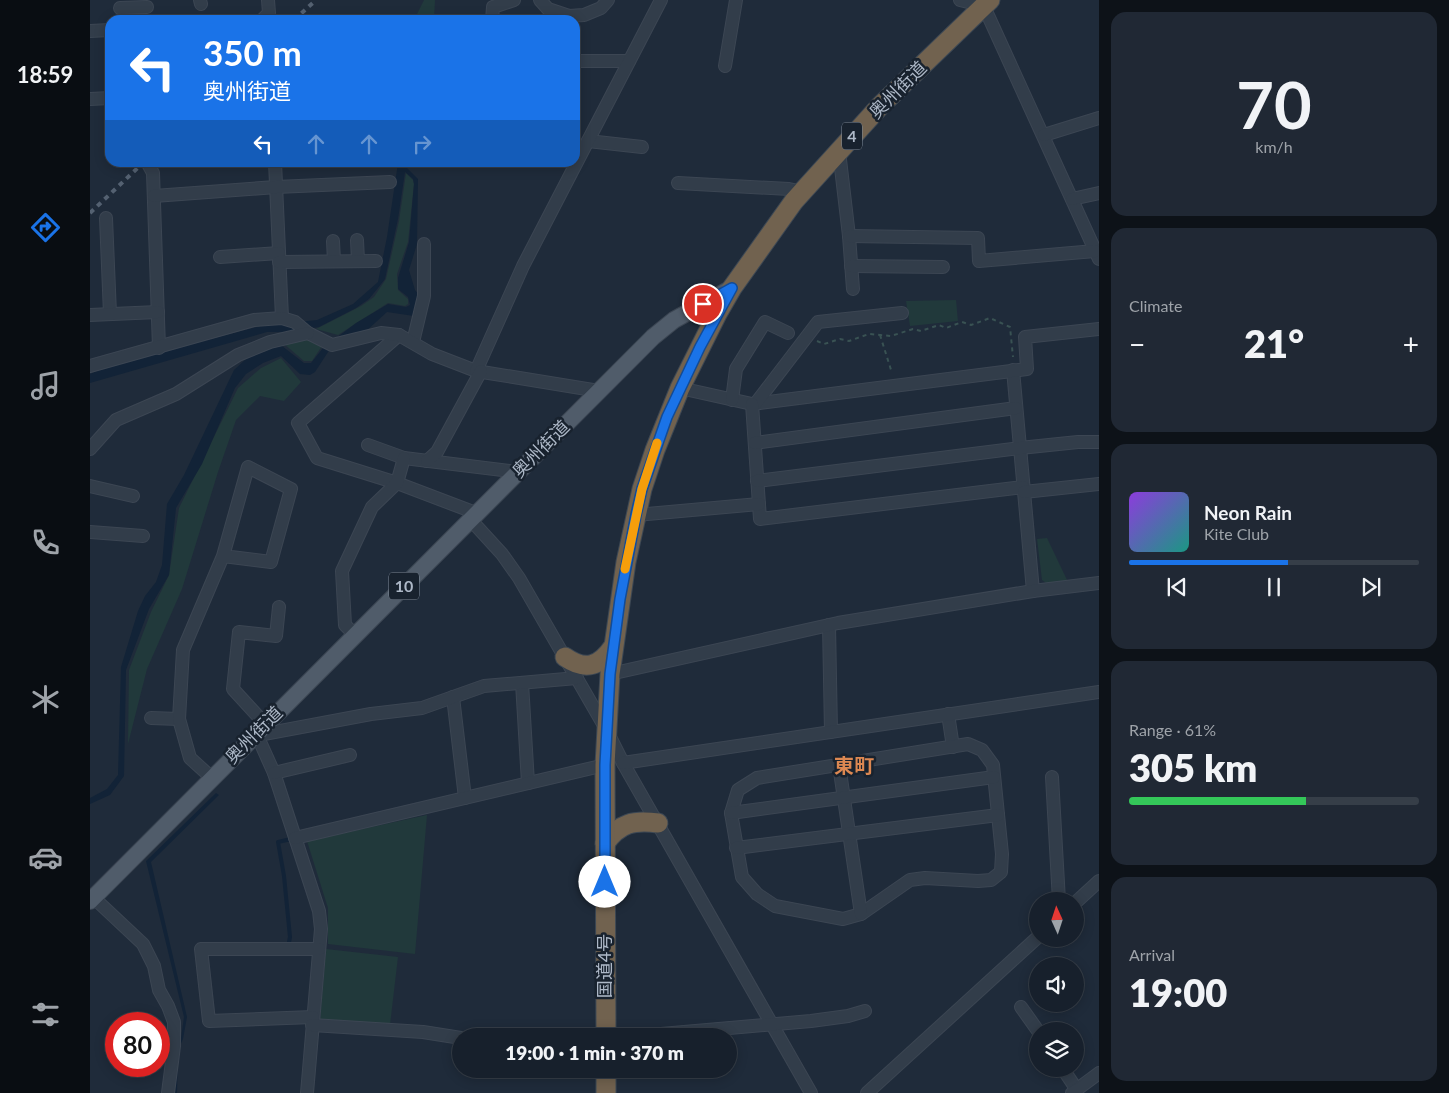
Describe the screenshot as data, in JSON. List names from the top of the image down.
{
  "streets": {
    "highway": ["奥州街道", "4", "国道4号"],
    "main road": ["10"]
  },
  "crossings": [
    ["奥州街道", "国道4号"]
  ],
  "districts": ["東町"],
  "north": "top",
  "page": {
    "tabs": "18:59",
    "tile": [
      ["70", "km/h"],
      "Climate",
      ["Range · 61%", "305 km"],
      ["Arrival", "19:00"]
    ],
    "turn": ["350 m", "奥州街道"],
    "heat": ["−", "21°", "+"],
    "song": ["Neon Rain", "Kite Club"],
    "limit": "80",
    "trip": "19:00 · 1 min · 370 m"
  }
}
